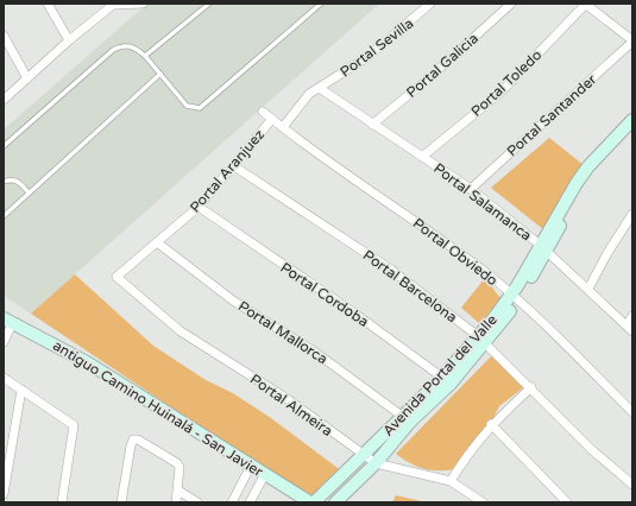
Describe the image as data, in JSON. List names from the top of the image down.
{
  "streets": {
    "street": [
      "Portal Sevilla",
      "Portal Galicia",
      "Portal Toledo",
      "Portal Santander",
      "Portal Aranjuez",
      "Portal Salamanca",
      "Portal Obviedo",
      "Portal Barcelona",
      "Portal Cordoba",
      "Portal Mallorca",
      "Avenida Portal del Valle",
      "Portal Almeira",
      "antiguo Camino Huinalá - San Javier"
    ]
  },
  "crossings": [
    ["Portal Sevilla", "Portal Salamanca"],
    ["Portal Sevilla", "Portal Obviedo"],
    ["Portal Galicia", "Portal Salamanca"],
    ["Portal Toledo", "Portal Salamanca"],
    ["Portal Santander", "Portal Salamanca"],
    ["Portal Aranjuez", "Portal Obviedo"],
    ["Portal Aranjuez", "Portal Barcelona"],
    ["Portal Aranjuez", "Portal Cordoba"],
    ["Portal Aranjuez", "Portal Mallorca"],
    ["Portal Aranjuez", "Portal Almeira"],
    ["Portal Salamanca", "Avenida Portal del Valle"],
    ["Portal Obviedo", "Avenida Portal del Valle"],
    ["Portal Barcelona", "Avenida Portal del Valle"],
    ["Portal Cordoba", "Avenida Portal del Valle"],
    ["Portal Mallorca", "Avenida Portal del Valle"],
    ["Avenida Portal del Valle", "Portal Almeira"],
    ["Avenida Portal del Valle", "antiguo Camino Huinalá - San Javier"]
  ]
}
